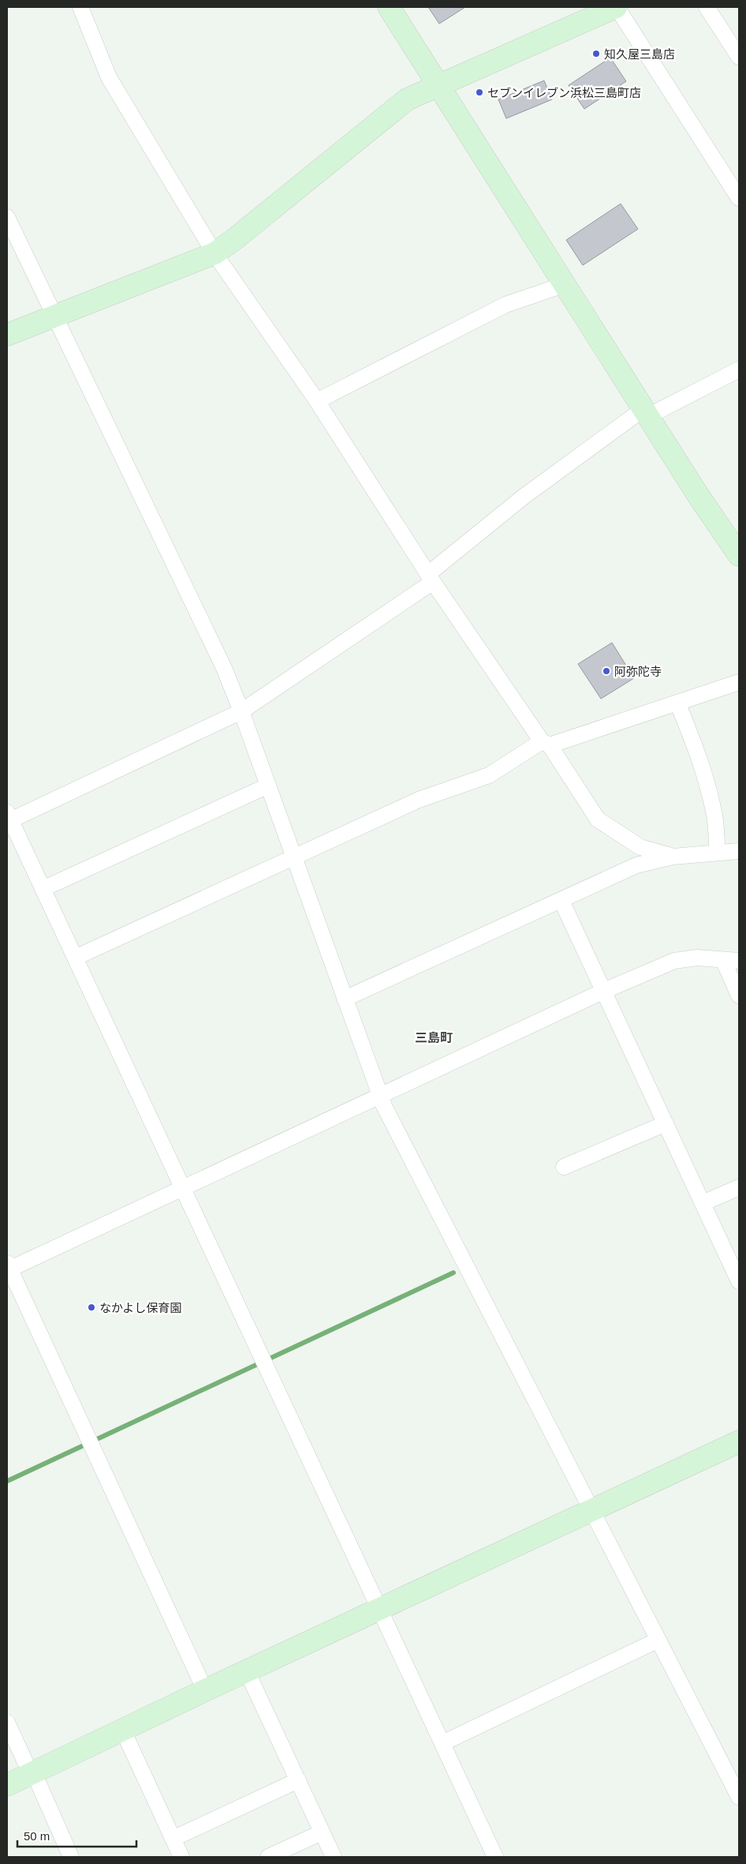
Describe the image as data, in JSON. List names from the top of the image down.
{
  "districts": ["三島町"],
  "places": [
    "知久屋三島店",
    "セブンイレブン浜松三島町店",
    "阿弥陀寺",
    "なかよし保育園"
  ],
  "scale_bar": "50 m"
}
